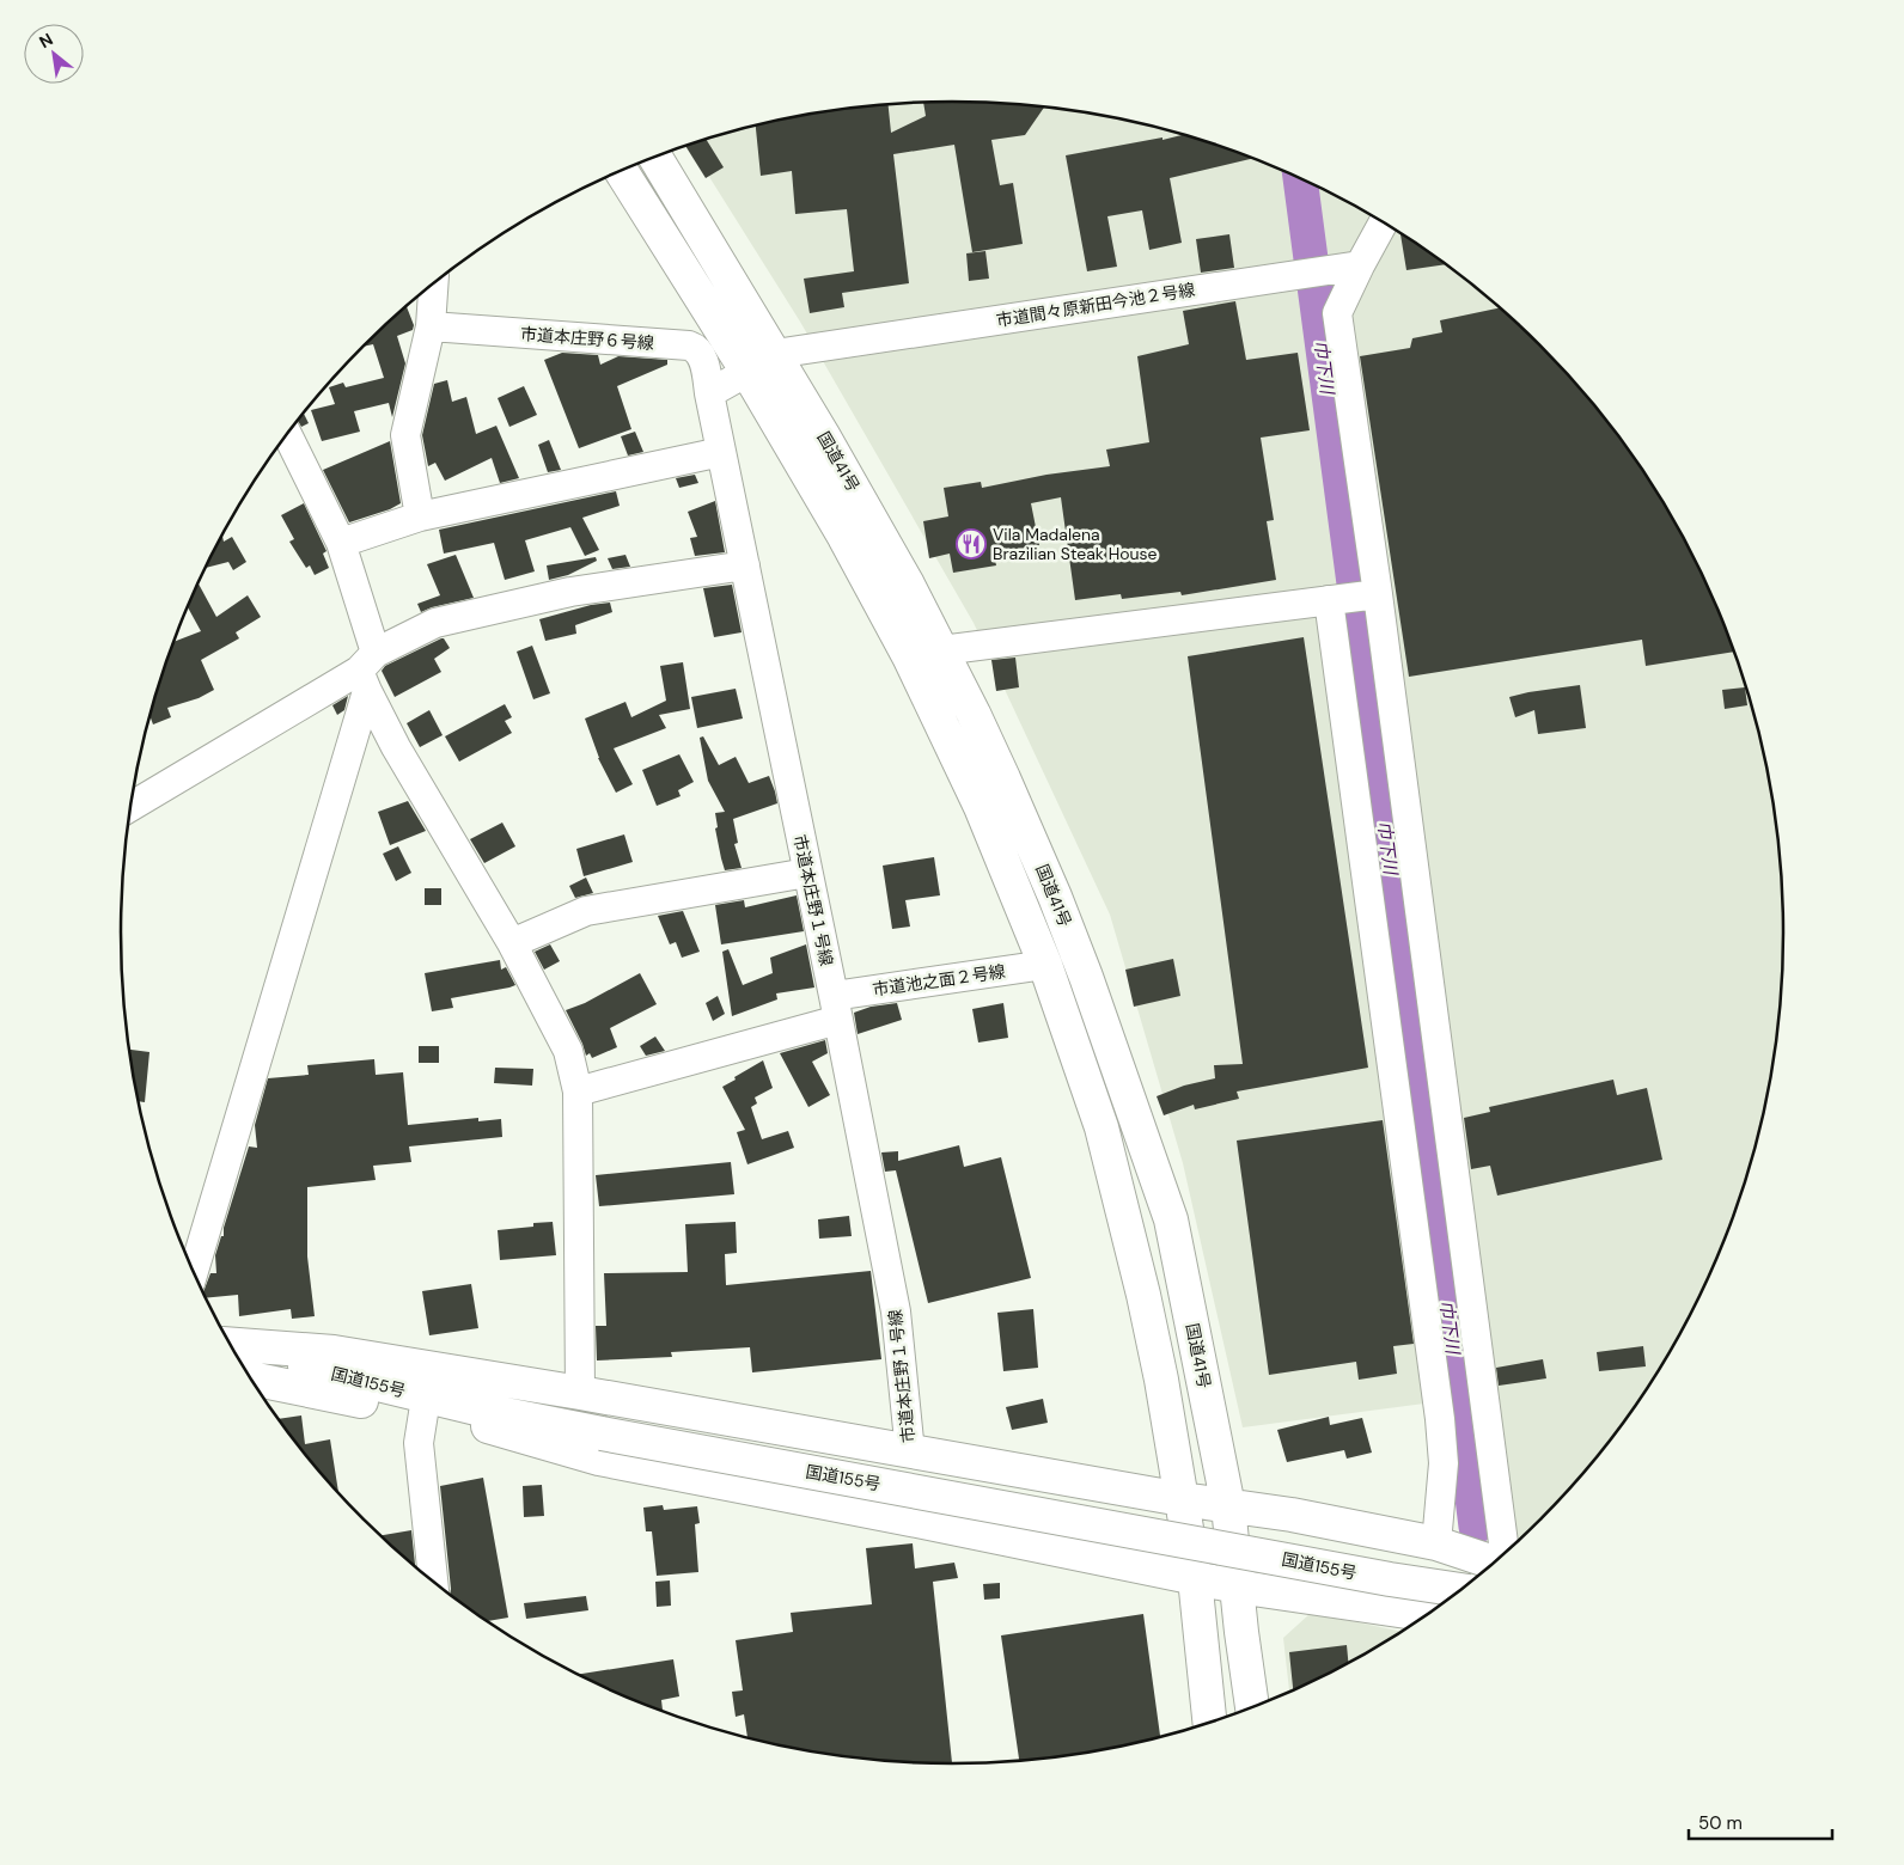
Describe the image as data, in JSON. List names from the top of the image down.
{
  "streets": {
    "highway": ["国道41号", "国道155号"],
    "street": [
      "市道間々原新田今池２号線",
      "市道本庄野６号線",
      "市道本庄野１号線",
      "市道池之面２号線"
    ]
  },
  "crossings": [
    ["市道間々原新田今池２号線", "国道41号"],
    ["市道本庄野６号線", "市道本庄野１号線"],
    ["国道41号", "市道池之面２号線"],
    ["市道本庄野１号線", "市道池之面２号線"]
  ],
  "water": ["巾下川"],
  "places": {
    "restaurant": ["Vila Madalena Brazilian Steak House"]
  },
  "scale_bar": "50 m",
  "north": "top left"
}
